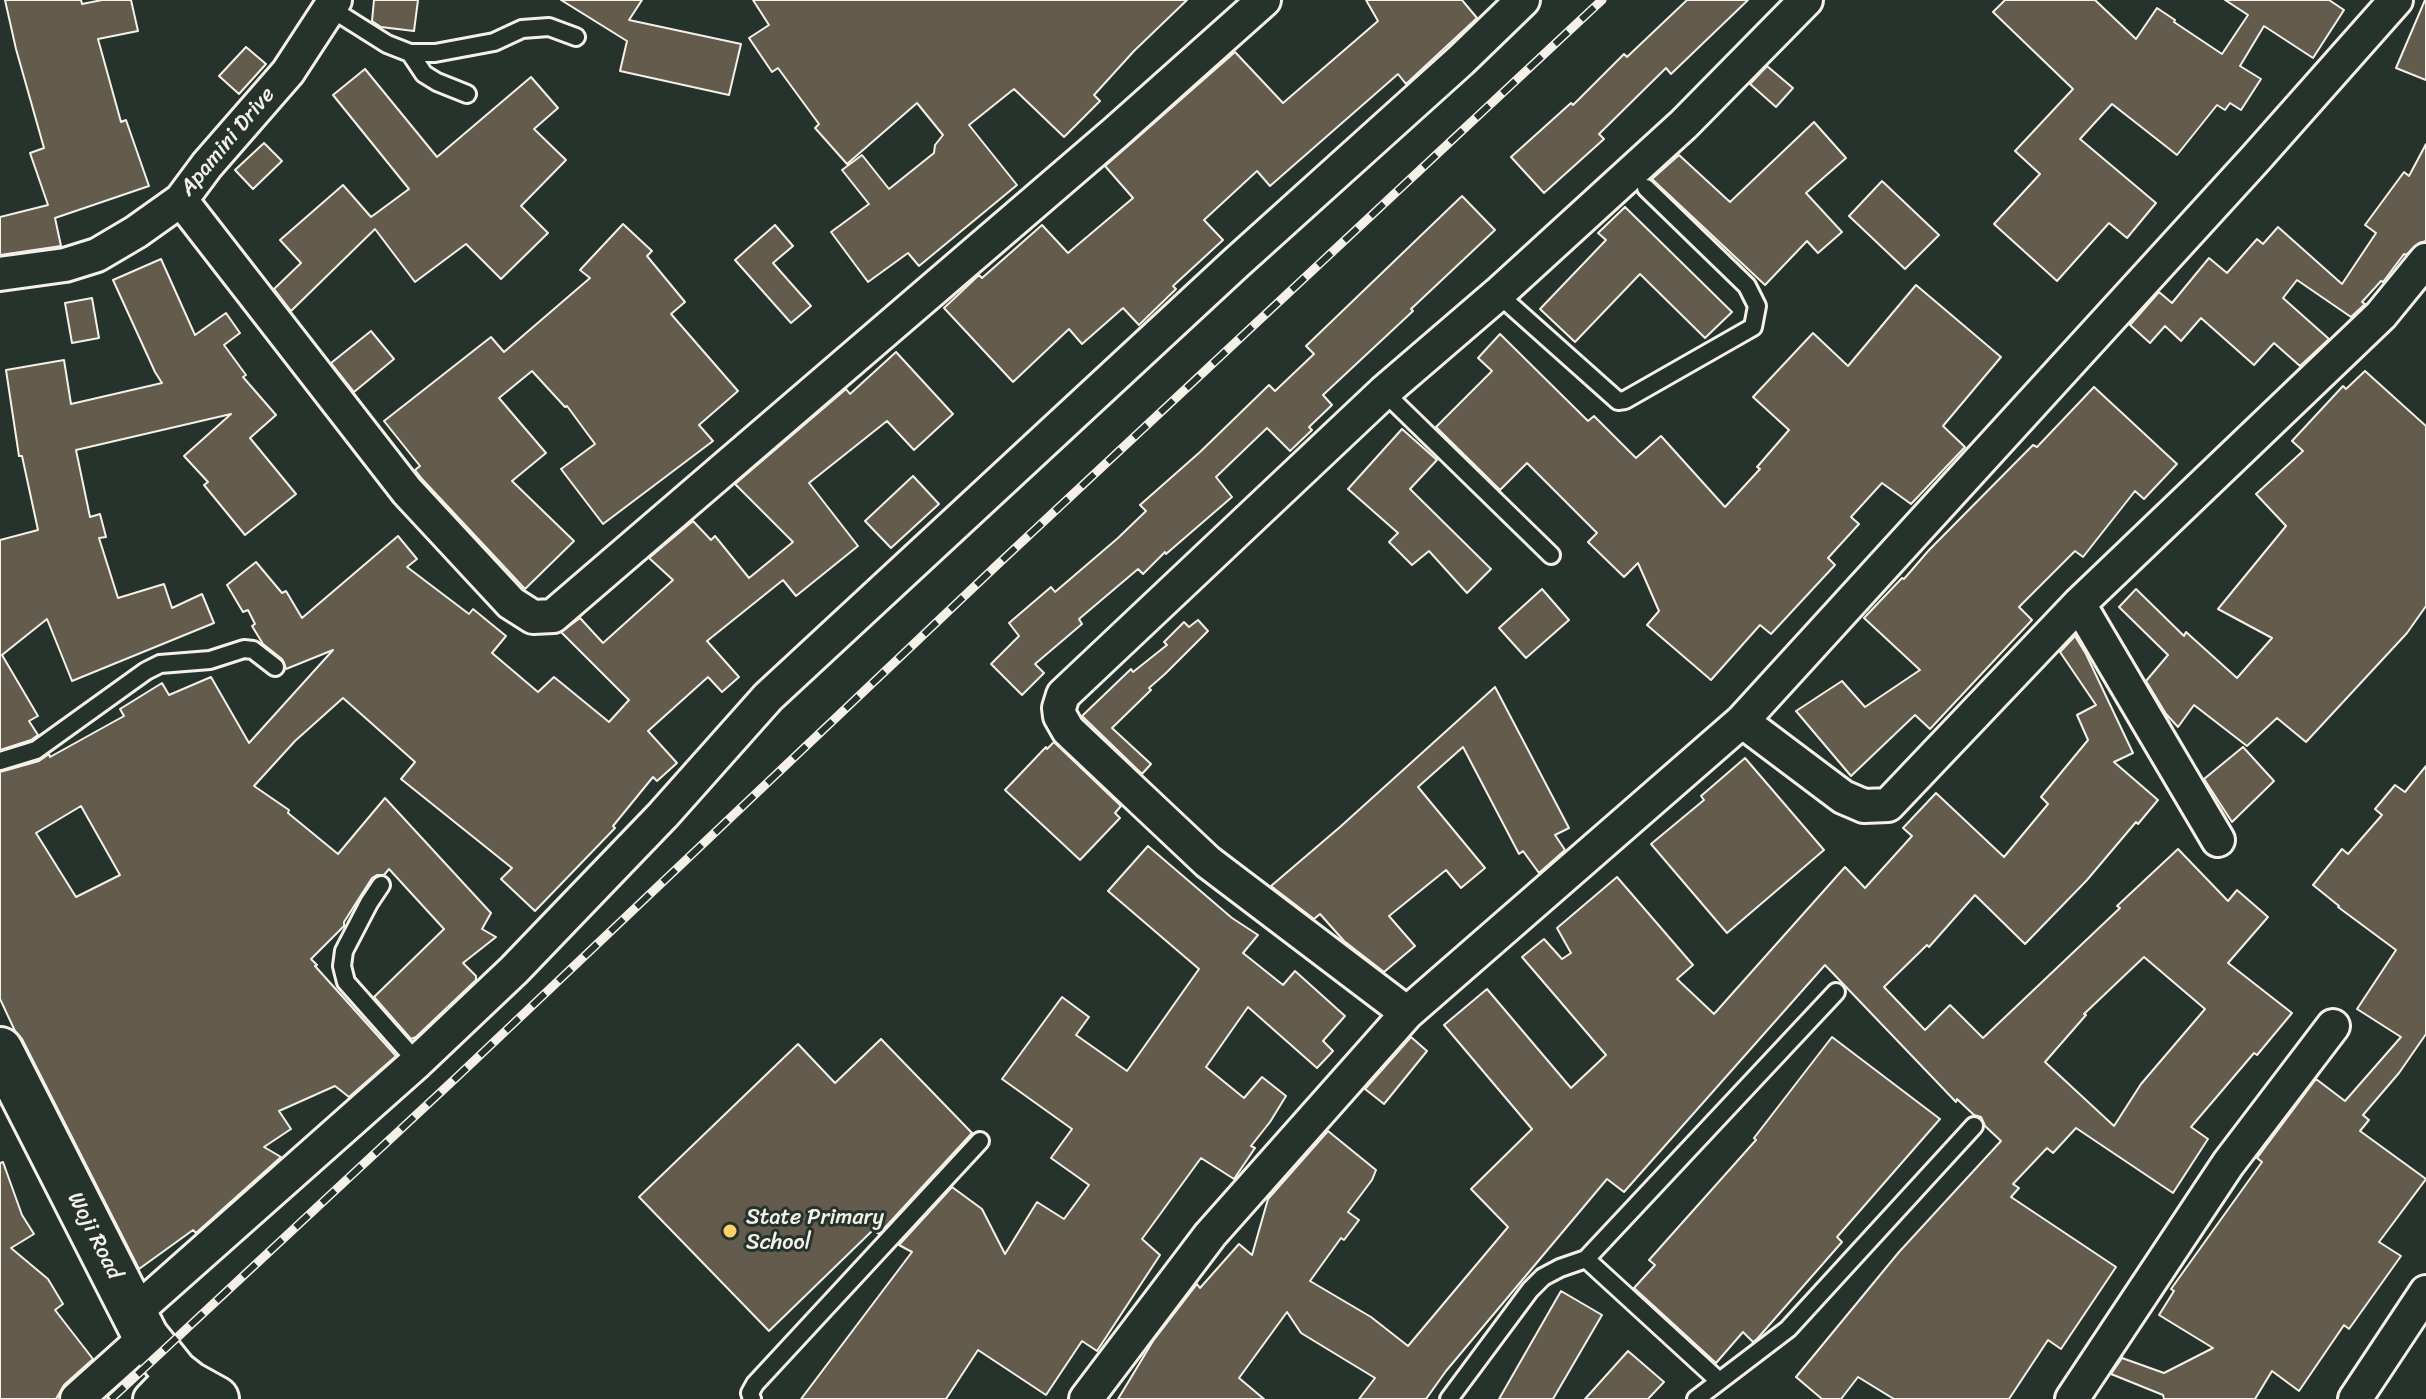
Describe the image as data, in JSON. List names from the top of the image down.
{
  "streets": {
    "main road": ["Woji Road"],
    "street": ["Apamini Drive"]
  },
  "places": ["State Primary School"]
}
